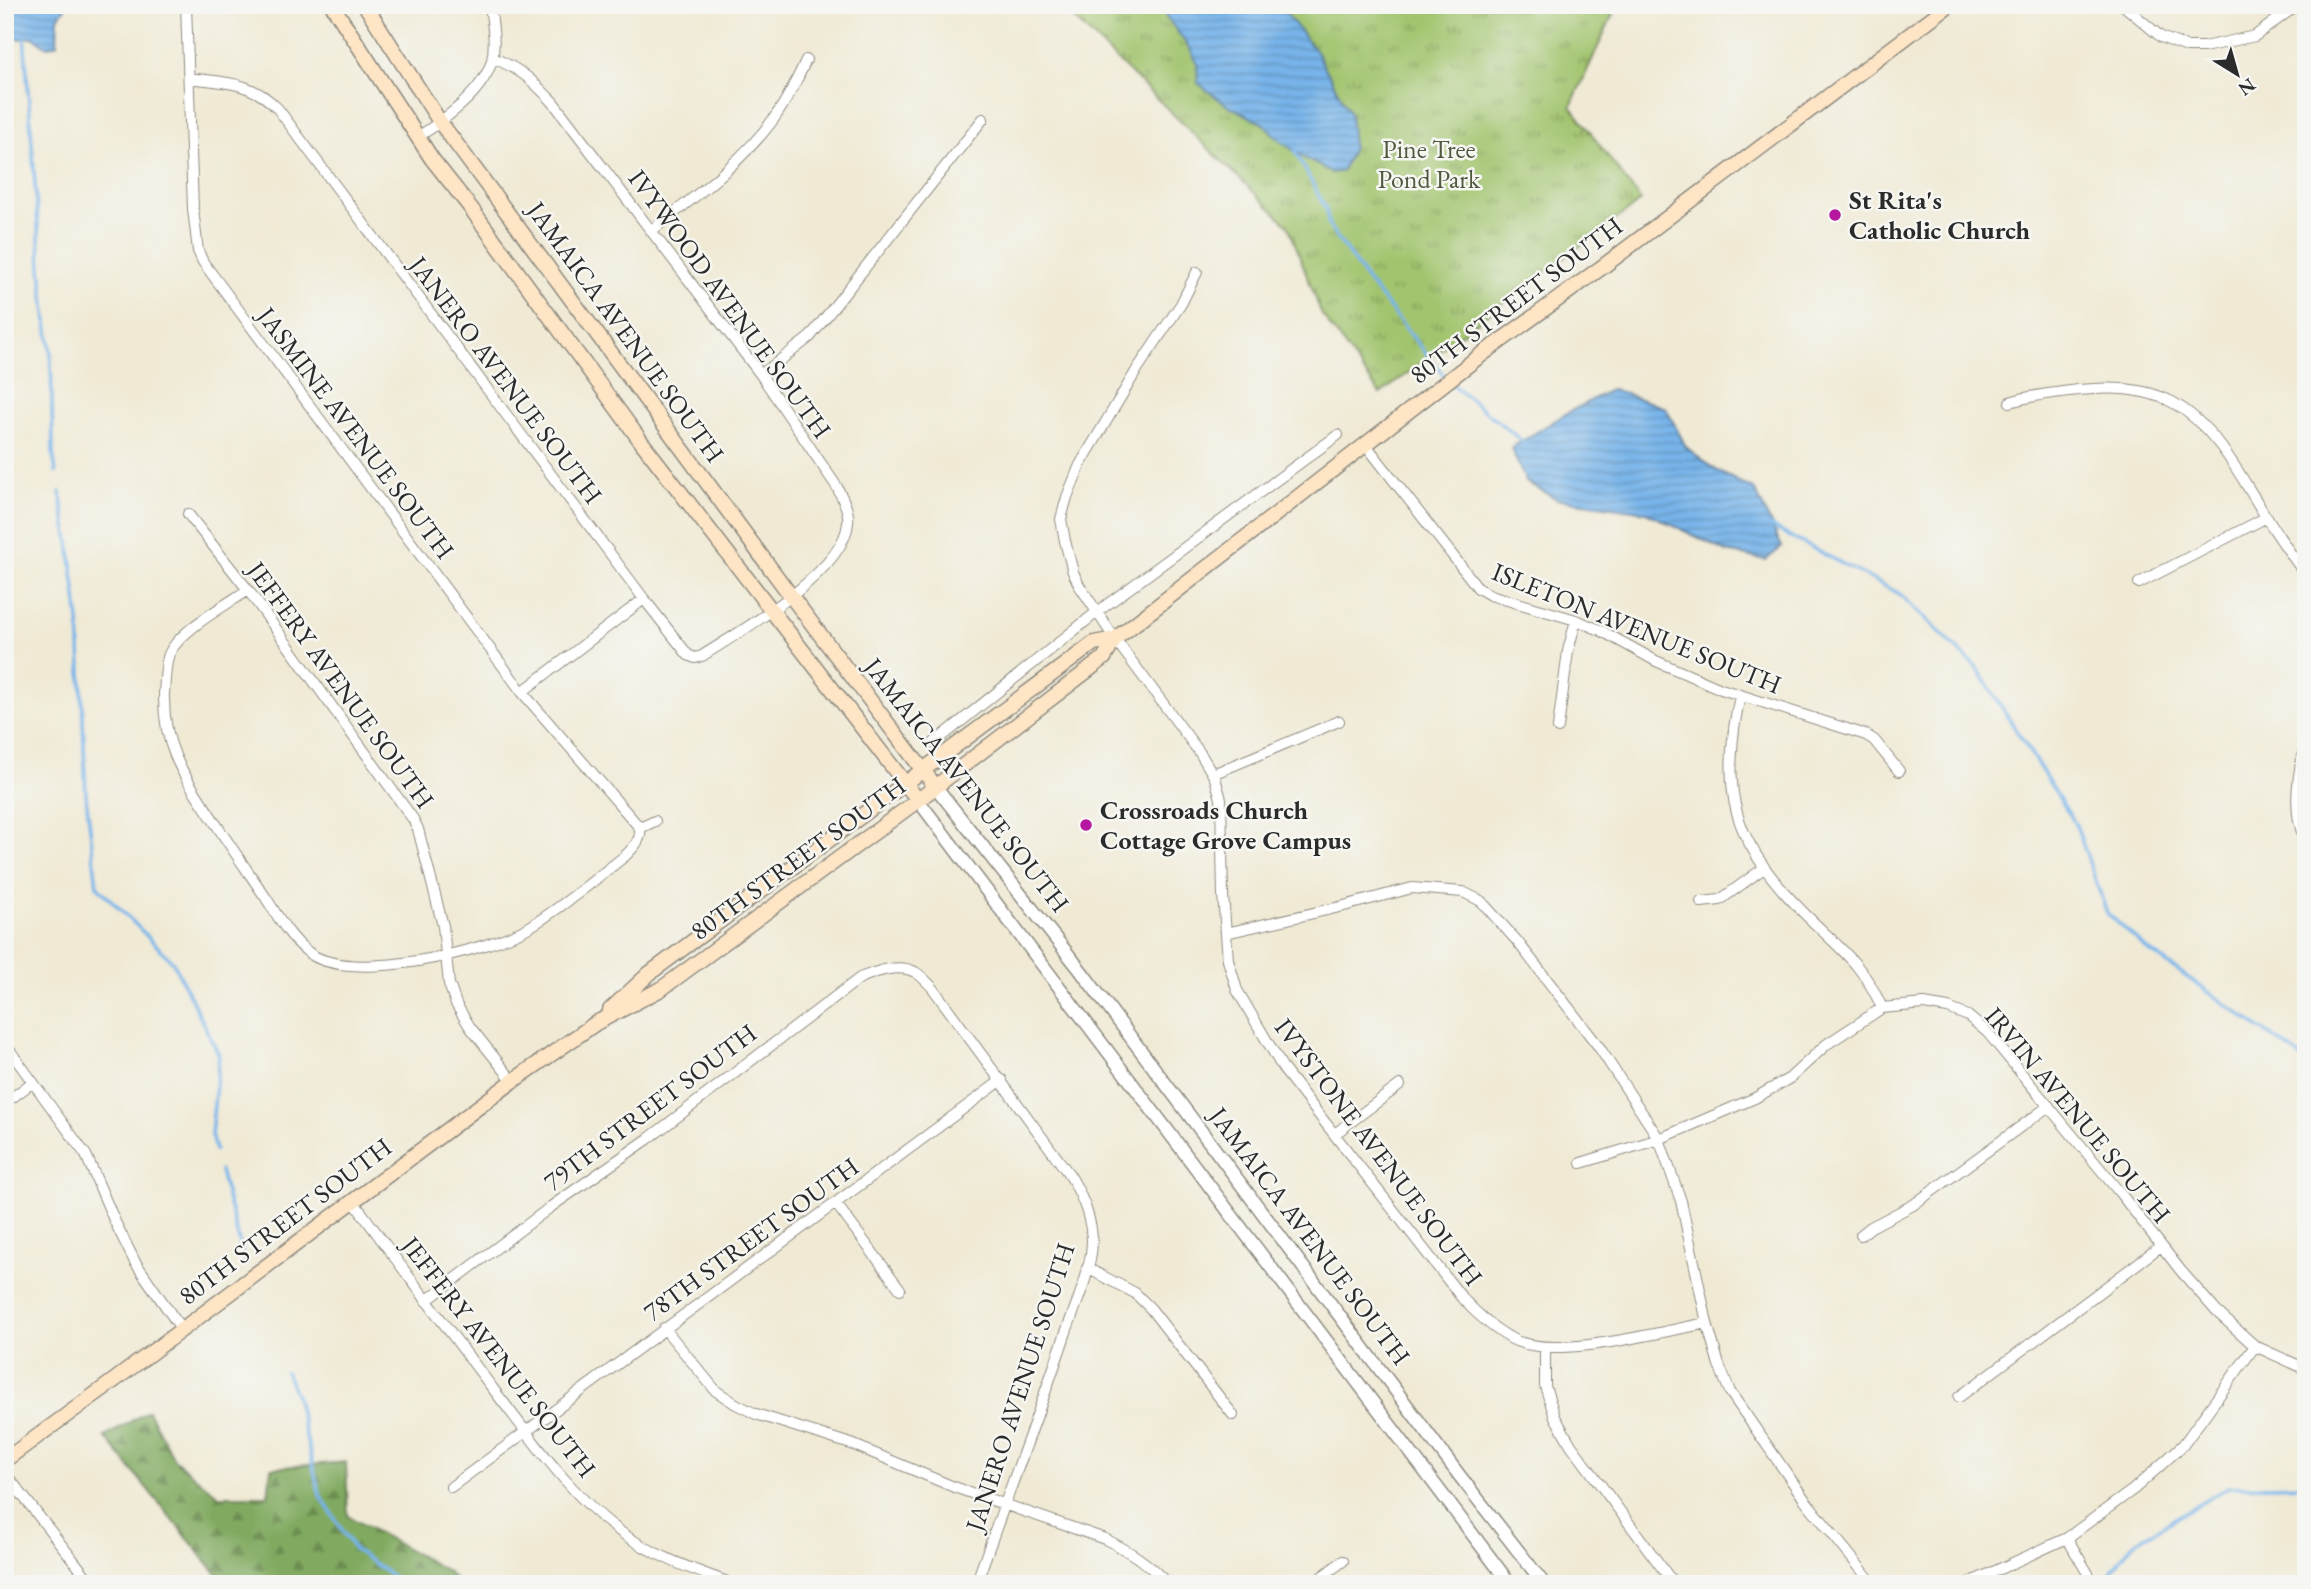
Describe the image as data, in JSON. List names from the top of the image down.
{
  "streets": {
    "main road": ["80TH STREET SOUTH", "JAMAICA AVENUE SOUTH"],
    "street": [
      "IVYWOOD AVENUE SOUTH",
      "JANERO AVENUE SOUTH",
      "JASMINE AVENUE SOUTH",
      "ISLETON AVENUE SOUTH",
      "JEFFERY AVENUE SOUTH",
      "79TH STREET SOUTH",
      "IRVIN AVENUE SOUTH",
      "IVYSTONE AVENUE SOUTH",
      "78TH STREET SOUTH"
    ]
  },
  "crossings": [
    ["80TH STREET SOUTH", "JAMAICA AVENUE SOUTH"],
    ["80TH STREET SOUTH", "ISLETON AVENUE SOUTH"],
    ["80TH STREET SOUTH", "JEFFERY AVENUE SOUTH"],
    ["80TH STREET SOUTH", "IVYSTONE AVENUE SOUTH"],
    ["IVYWOOD AVENUE SOUTH", "JAMAICA AVENUE SOUTH"],
    ["IVYWOOD AVENUE SOUTH", "JANERO AVENUE SOUTH"],
    ["JAMAICA AVENUE SOUTH", "JANERO AVENUE SOUTH"],
    ["JANERO AVENUE SOUTH", "JASMINE AVENUE SOUTH"],
    ["JANERO AVENUE SOUTH", "79TH STREET SOUTH"],
    ["JANERO AVENUE SOUTH", "78TH STREET SOUTH"],
    ["JEFFERY AVENUE SOUTH", "79TH STREET SOUTH"],
    ["JEFFERY AVENUE SOUTH", "78TH STREET SOUTH"]
  ],
  "parks": ["Pine Tree Pond Park"],
  "places": ["St Rita's Catholic Church", "Crossroads Church Cottage Grove Campus"],
  "north": "bottom right"
}
